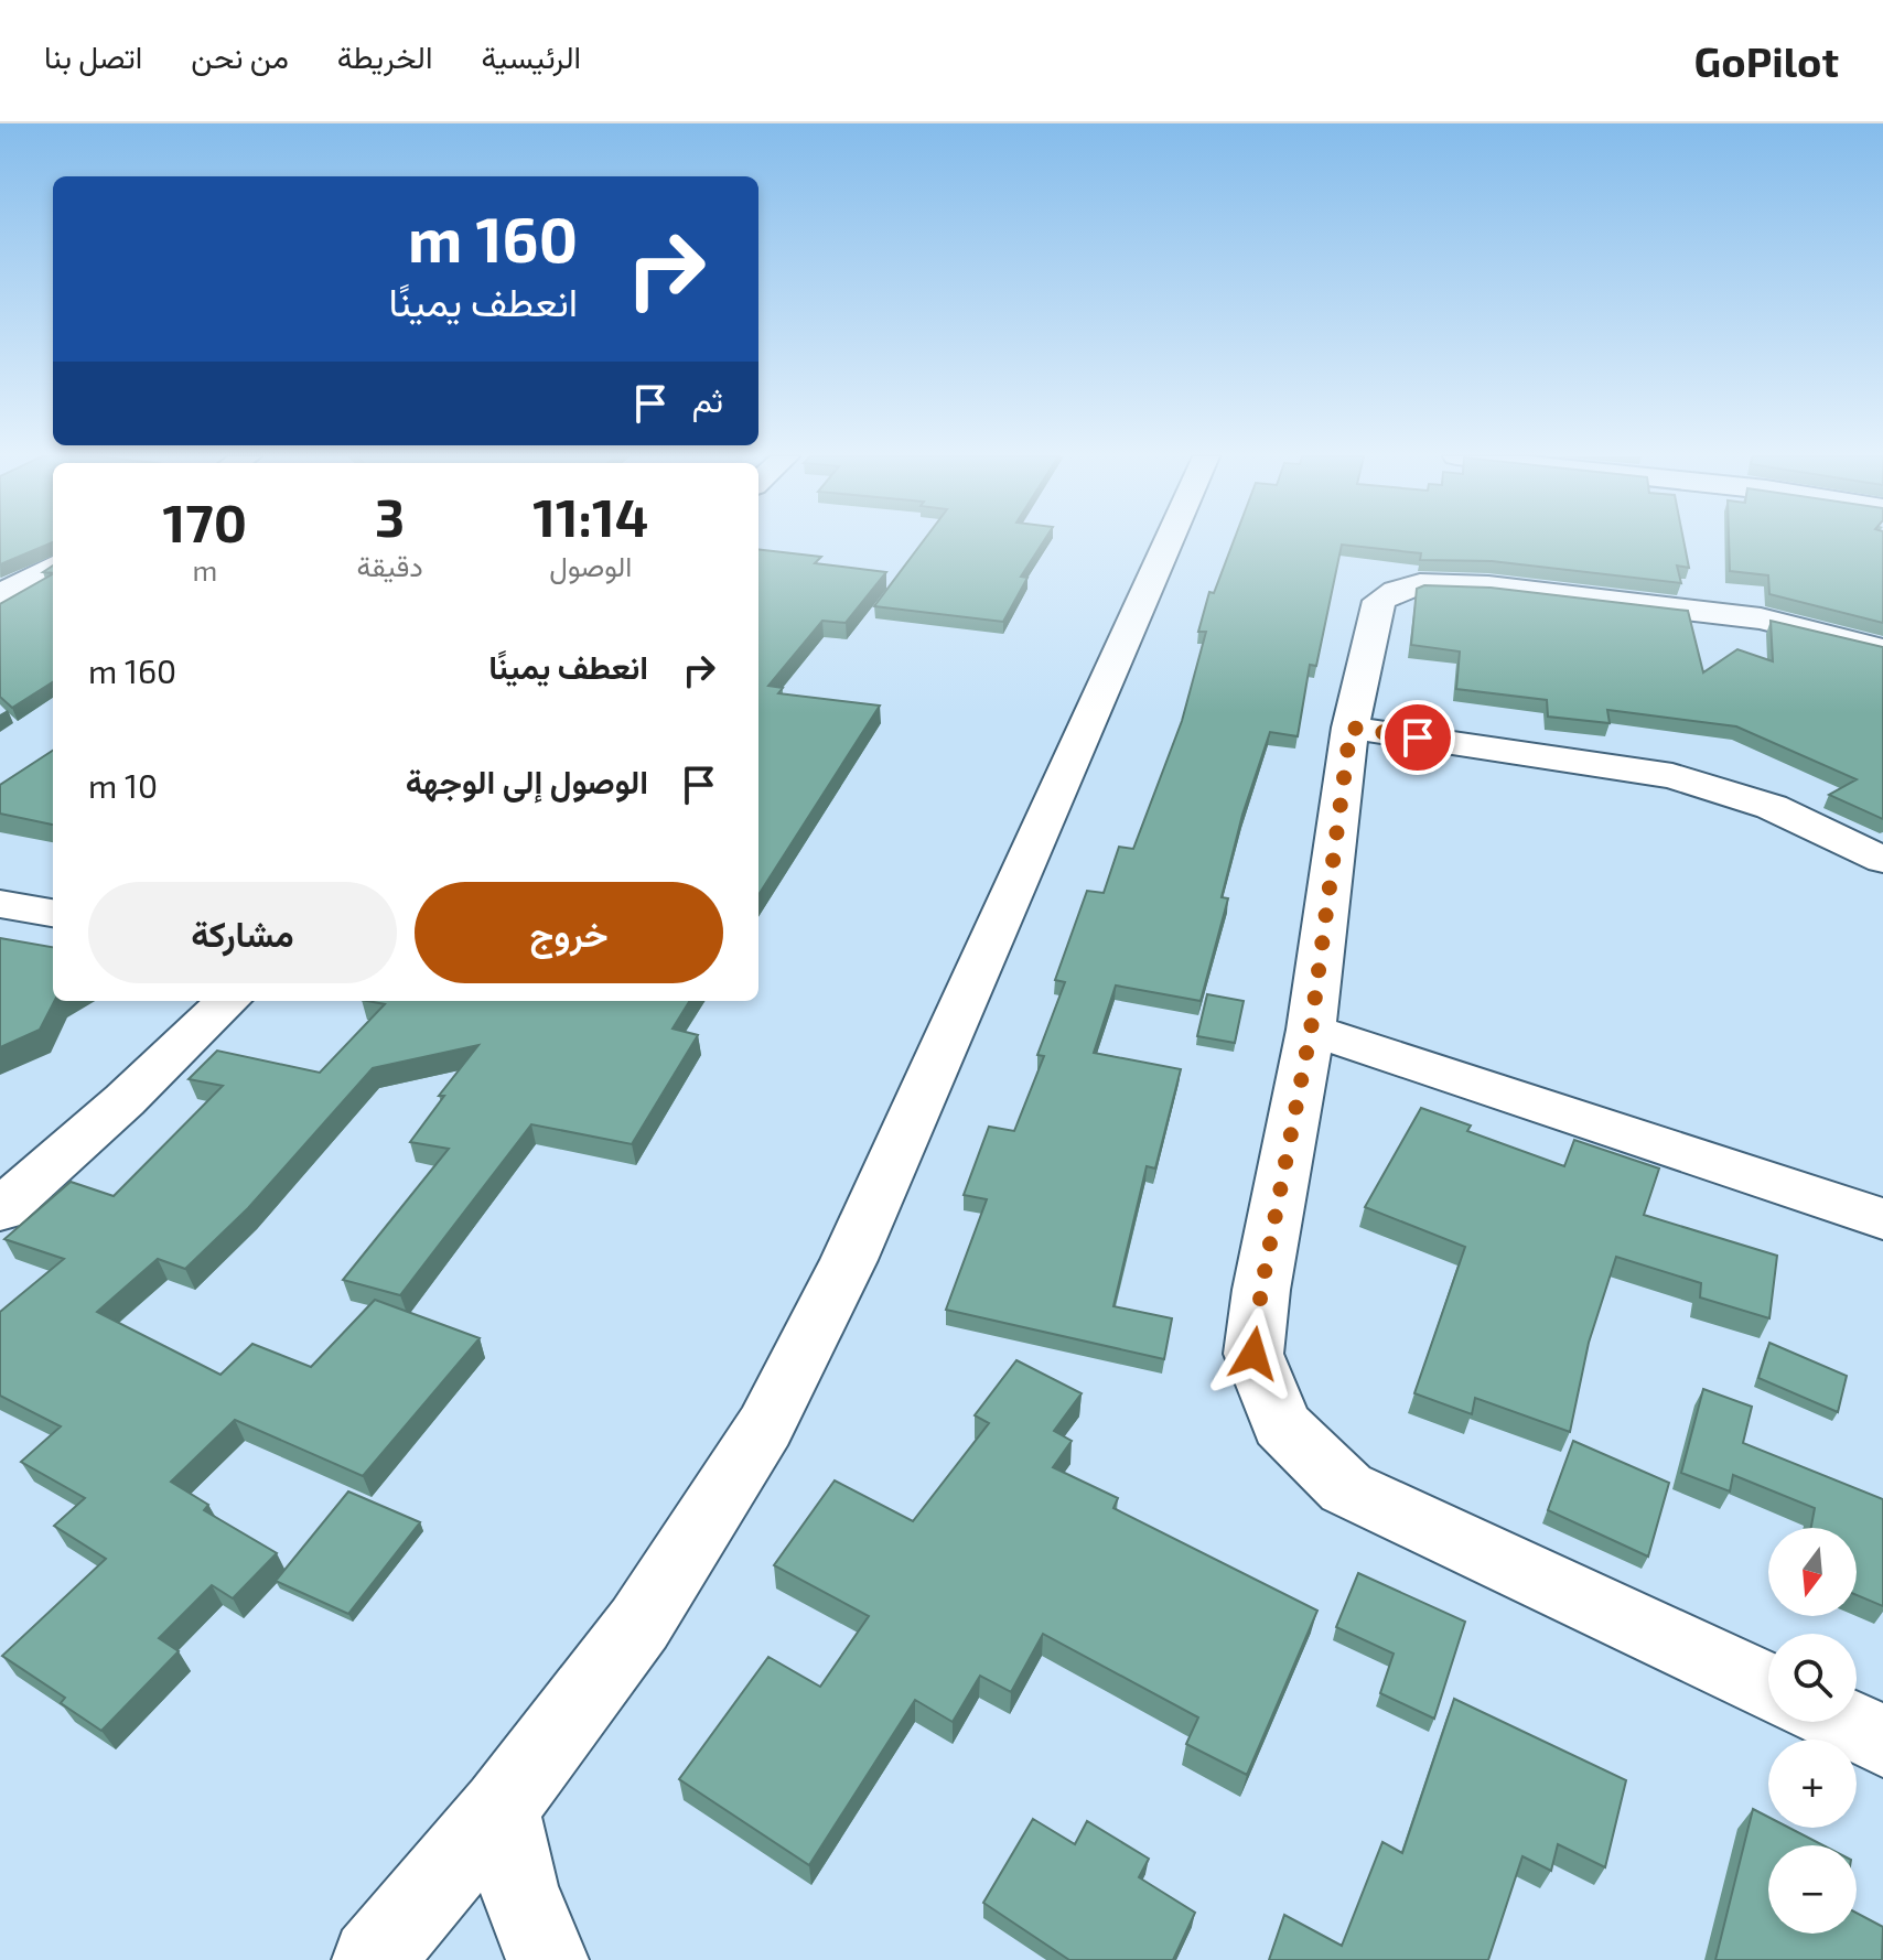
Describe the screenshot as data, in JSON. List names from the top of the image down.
{
  "north": "bottom",
  "page": {
    "header": "GoPilot",
    "nav": [
      "الرئيسية",
      "الخريطة",
      "من نحن",
      "اتصل بنا"
    ],
    "turn": ["160 m", "انعطف يمينًا"],
    "then": "ثم",
    "eta": [
      "11:14",
      "الوصول",
      "3",
      "دقيقة",
      "170",
      "m"
    ],
    "list": [
      {
        "name": "انعطف يمينًا",
        "value": "160 m"
      },
      {
        "name": "الوصول إلى الوجهة",
        "value": "10 m"
      }
    ],
    "buttons": ["خروج", "مشاركة"],
    "map_buttons": ["+", "−"]
  }
}
